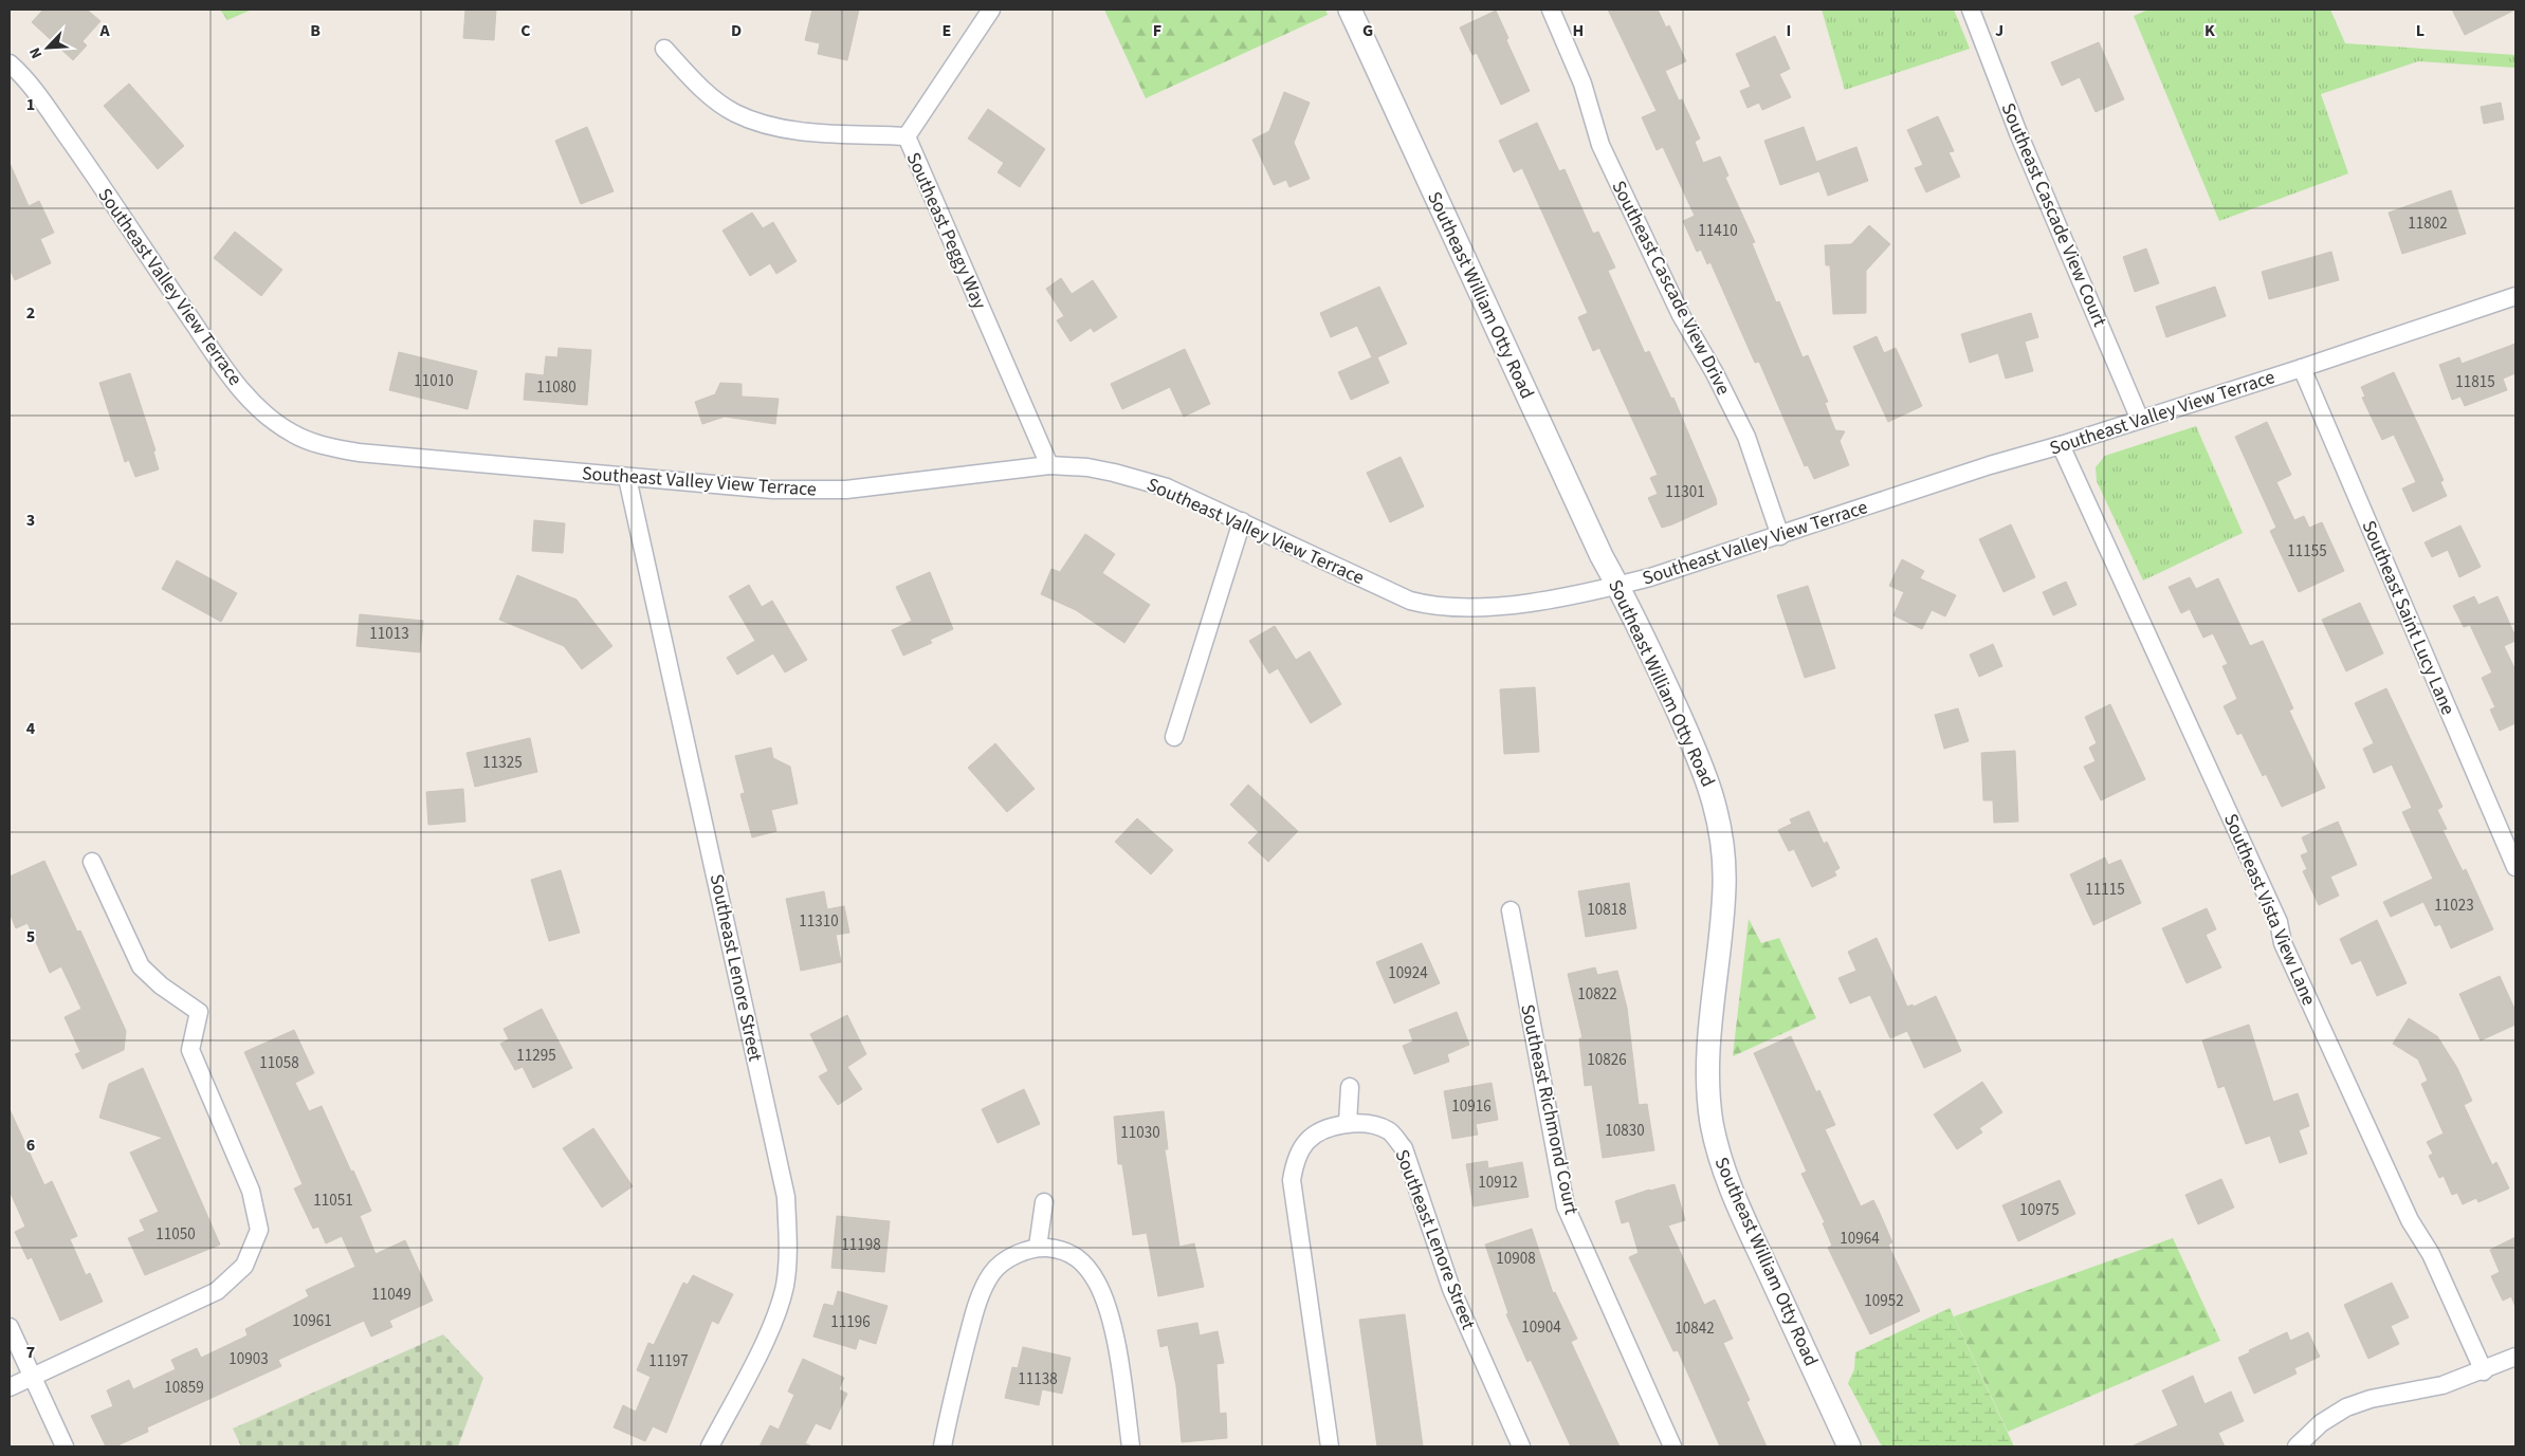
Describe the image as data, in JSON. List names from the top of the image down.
{
  "streets": {
    "street": [
      "Southeast Cascade View Court",
      "Southeast Peggy Way",
      "Southeast Valley View Terrace",
      "Southeast Cascade View Drive",
      "Southeast William Otty Road",
      "Southeast Saint Lucy Lane",
      "Southeast Vista View Lane",
      "Southeast Lenore Street",
      "Southeast Richmond Court"
    ]
  },
  "crossings": [
    ["Southeast Cascade View Court", "Southeast Valley View Terrace"],
    ["Southeast Peggy Way", "Southeast Valley View Terrace"],
    ["Southeast Valley View Terrace", "Southeast Cascade View Drive"],
    ["Southeast Valley View Terrace", "Southeast William Otty Road"],
    ["Southeast Valley View Terrace", "Southeast Saint Lucy Lane"],
    ["Southeast Valley View Terrace", "Southeast Vista View Lane"],
    ["Southeast Valley View Terrace", "Southeast Lenore Street"]
  ],
  "house_numbers": [
    "11802",
    "11410",
    "11010",
    "11815",
    "11080",
    "11301",
    "11155",
    "11013",
    "11325",
    "11115",
    "11023",
    "10818",
    "11310",
    "10924",
    "10822",
    "11295",
    "10826",
    "11058",
    "10916",
    "10830",
    "11030",
    "10912",
    "11051",
    "10975",
    "11050",
    "10964",
    "11198",
    "10908",
    "11049",
    "10952",
    "10961",
    "11196",
    "10904",
    "10842",
    "10903",
    "11197",
    "11138",
    "10859"
  ],
  "north": "bottom left",
  "grid": {
    "columns": [
      "A",
      "B",
      "C",
      "D",
      "E",
      "F",
      "G",
      "H",
      "I",
      "J",
      "K",
      "L"
    ],
    "rows": [
      "1",
      "2",
      "3",
      "4",
      "5",
      "6",
      "7"
    ]
  }
}
